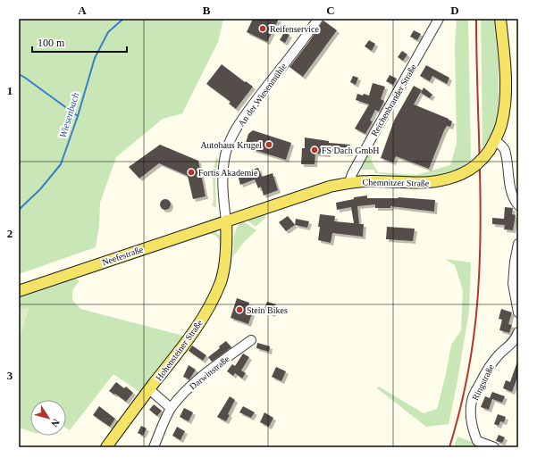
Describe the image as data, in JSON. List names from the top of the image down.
{
  "streets": {
    "main road": ["Chemnitzer Straße", "Neefestraße", "Hohensteiner Straße"],
    "street": [
      "An der Wiesenmühle",
      "Reichenbrander Straße",
      "Darwinstraße",
      "Ringstraße"
    ]
  },
  "crossings": [
    ["An der Wiesenmühle", "Chemnitzer Straße"],
    ["An der Wiesenmühle", "Neefestraße"],
    ["An der Wiesenmühle", "Hohensteiner Straße"],
    ["Reichenbrander Straße", "Chemnitzer Straße"],
    ["Chemnitzer Straße", "Neefestraße"],
    ["Chemnitzer Straße", "Hohensteiner Straße"],
    ["Neefestraße", "Hohensteiner Straße"]
  ],
  "water": ["Wiesenbach"],
  "places": [
    "Reifenservice",
    "Autohaus Krugel",
    "FS Dach GmbH",
    "Fortis Akademie",
    "Stein Bikes"
  ],
  "scale_bar": "100 m",
  "north": "bottom right",
  "grid": {
    "columns": [
      "A",
      "B",
      "C",
      "D"
    ],
    "rows": ["1", "2", "3"]
  }
}
